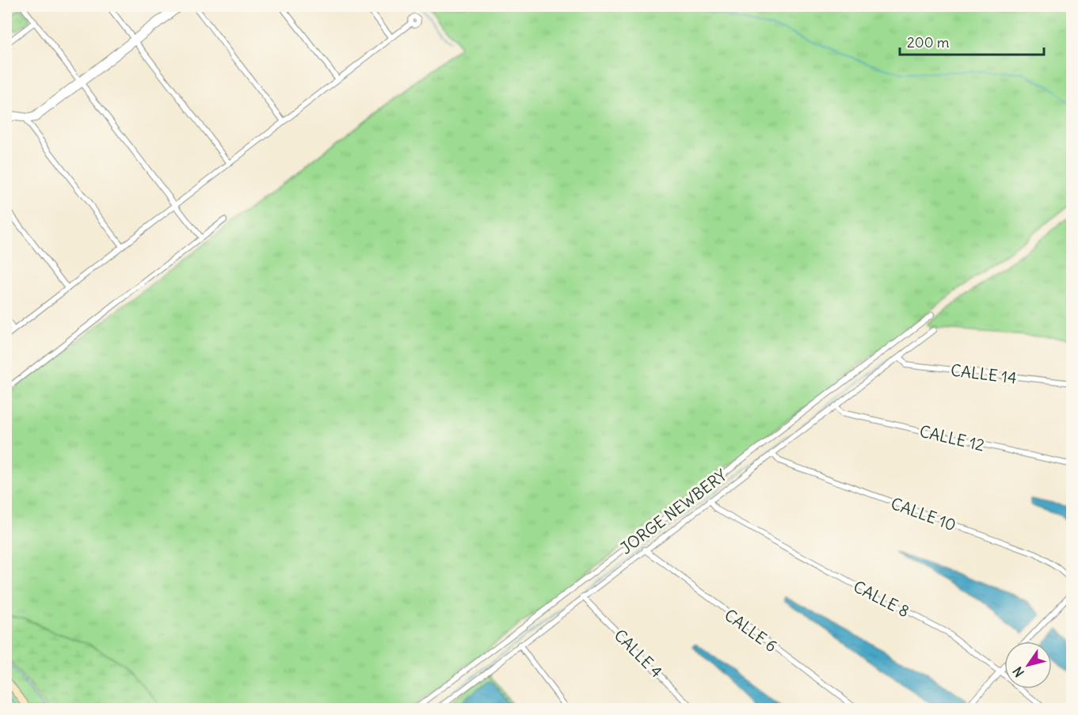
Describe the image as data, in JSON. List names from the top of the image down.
{
  "streets": {
    "street": [
      "CALLE 14",
      "CALLE 12",
      "JORGE NEWBERY",
      "CALLE 10",
      "CALLE 8",
      "CALLE 6",
      "CALLE 4"
    ]
  },
  "scale_bar": "200 m",
  "north": "bottom left"
}
